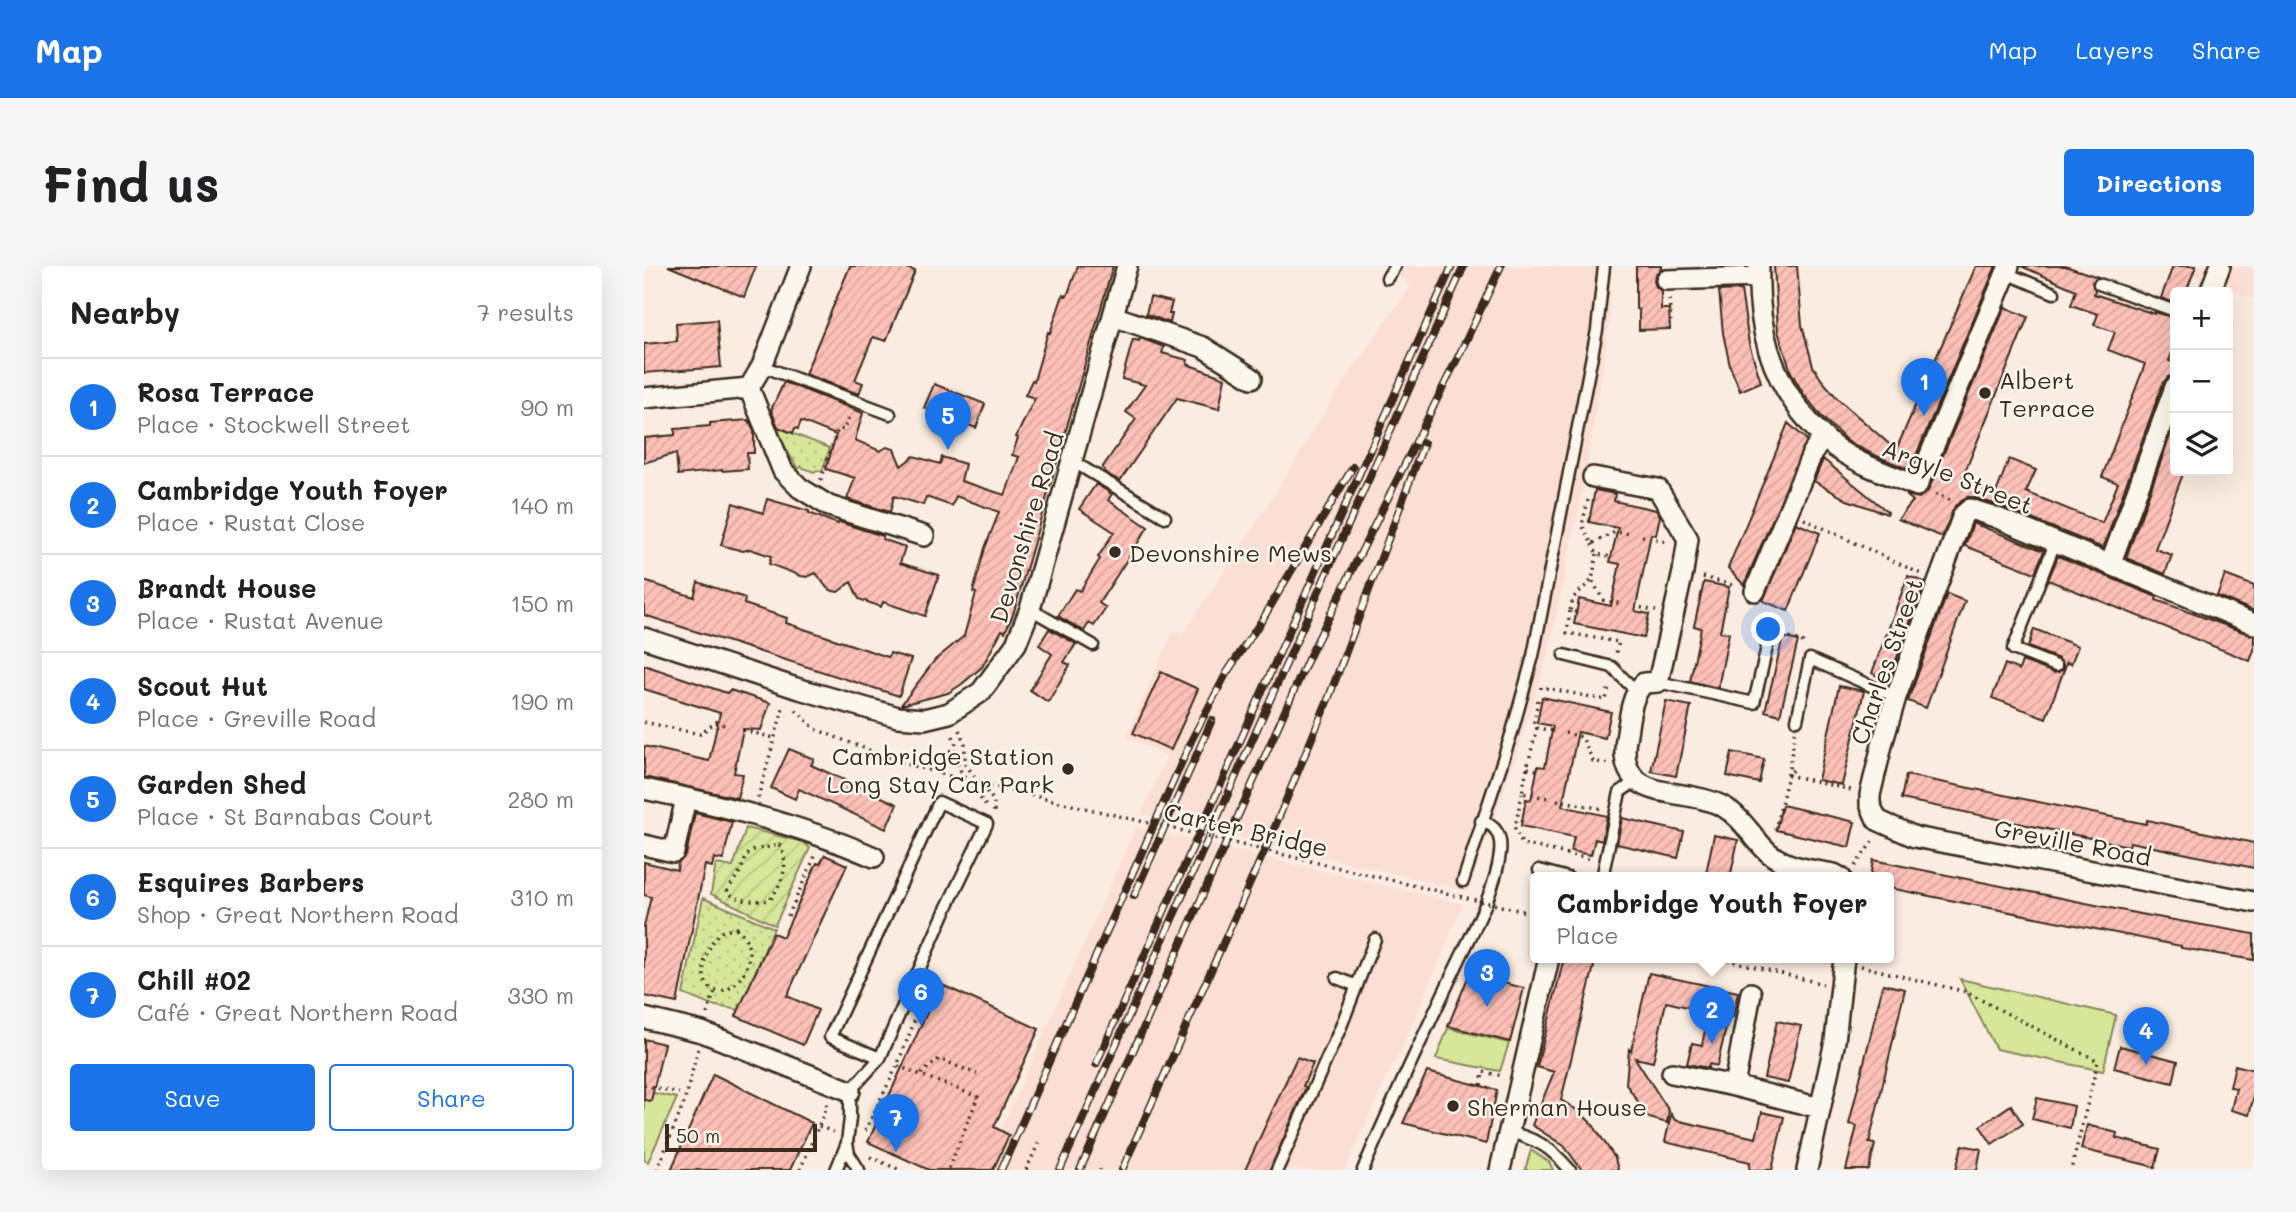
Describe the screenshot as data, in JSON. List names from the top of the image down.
{
  "streets": {
    "street": [
      "Argyle Street",
      "Devonshire Road",
      "Charles Street",
      "Greville Road"
    ],
    "path": ["Carter Bridge"]
  },
  "crossings": [
    ["Argyle Street", "Charles Street"],
    ["Devonshire Road", "Carter Bridge"]
  ],
  "places": [
    "Albert Terrace",
    "Devonshire Mews",
    "Cambridge Station Long Stay Car Park",
    "Sherman House"
  ],
  "scale_bar": "50 m",
  "page": {
    "header": "Map",
    "nav": ["Map", "Layers", "Share"],
    "buttons": [
      "Directions",
      ["Save", "Share"]
    ],
    "title": "Find us",
    "heading": ["Nearby", "7 results"],
    "map_buttons": ["+", "−"],
    "list": [
      {
        "mark": "1",
        "name": "Rosa Terrace",
        "note": "Place · Stockwell Street",
        "value": "90 m"
      },
      {
        "mark": "2",
        "name": "Cambridge Youth Foyer",
        "note": "Place · Rustat Close",
        "value": "140 m"
      },
      {
        "mark": "3",
        "name": "Brandt House",
        "note": "Place · Rustat Avenue",
        "value": "150 m"
      },
      {
        "mark": "4",
        "name": "Scout Hut",
        "note": "Place · Greville Road",
        "value": "190 m"
      },
      {
        "mark": "5",
        "name": "Garden Shed",
        "note": "Place · St Barnabas Court",
        "value": "280 m"
      },
      {
        "mark": "6",
        "name": "Esquires Barbers",
        "note": "Shop · Great Northern Road",
        "value": "310 m"
      },
      {
        "mark": "7",
        "name": "Chill #02",
        "note": "Café · Great Northern Road",
        "value": "330 m"
      }
    ],
    "pins": [
      "1",
      "5",
      "3",
      "6",
      "2",
      "4",
      "7"
    ],
    "popup": ["Cambridge Youth Foyer", "Place"],
    "scale": "50 m"
  }
}
